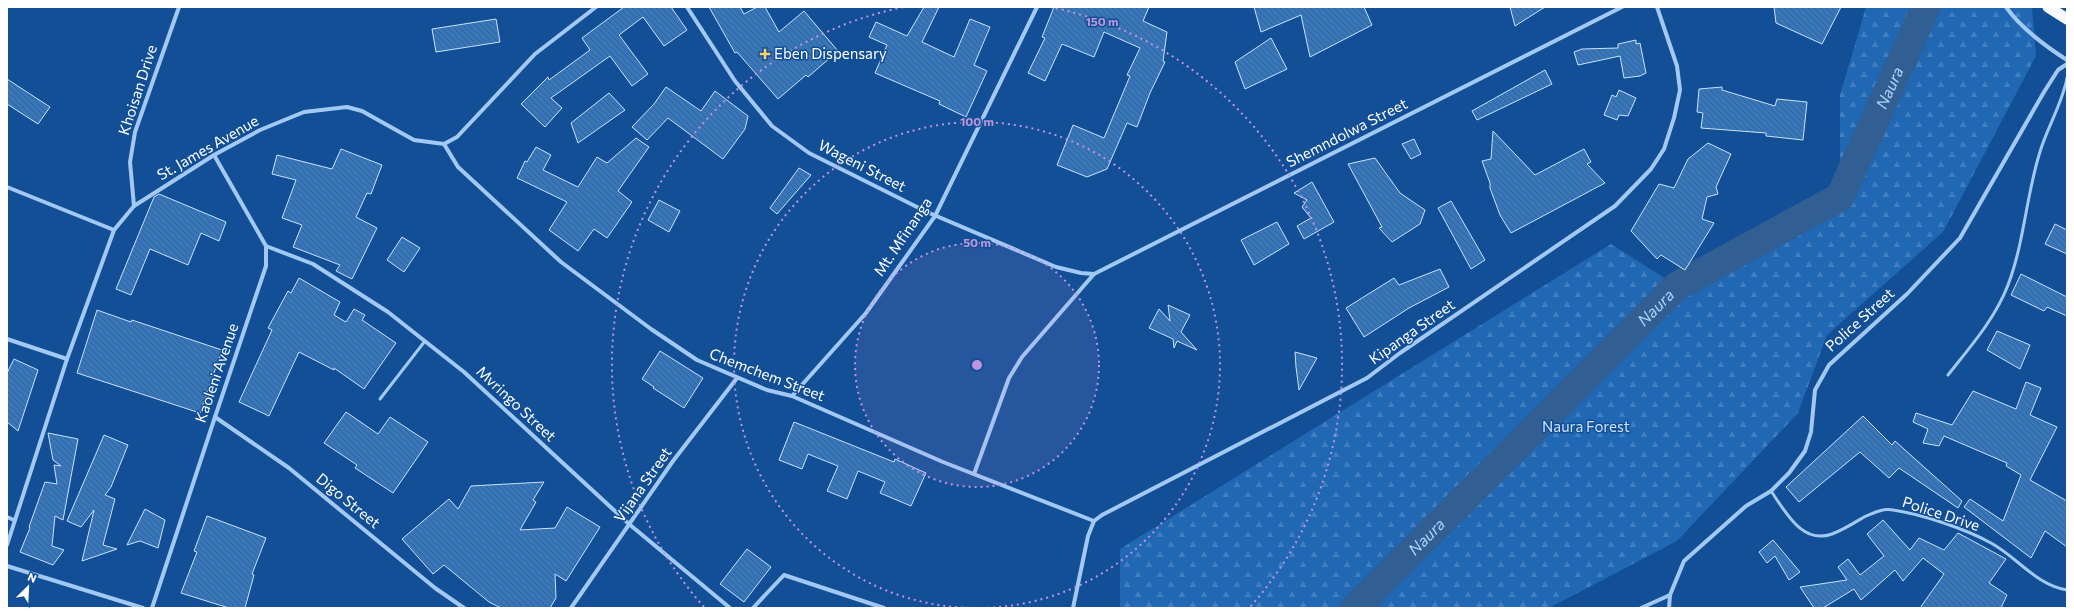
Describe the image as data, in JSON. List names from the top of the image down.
{
  "streets": {
    "street": [
      "Khoisan Drive",
      "Shemndolwa Street",
      "St. James Avenue",
      "Wageni Street",
      "Mt. Mfinanga",
      "Police Street",
      "Kipanga Street",
      "Kaoleni Avenue",
      "Chemchem Street",
      "Mvringo Street",
      "Vijana Street",
      "Digo Street"
    ],
    "lane": ["Police Drive"]
  },
  "crossings": [
    ["Khoisan Drive", "St. James Avenue"],
    ["Shemndolwa Street", "Wageni Street"],
    ["St. James Avenue", "Kaoleni Avenue"],
    ["St. James Avenue", "Chemchem Street"],
    ["Wageni Street", "Mt. Mfinanga"],
    ["Mt. Mfinanga", "Chemchem Street"],
    ["Police Street", "Police Drive"],
    ["Kipanga Street", "Chemchem Street"],
    ["Kaoleni Avenue", "Mvringo Street"],
    ["Kaoleni Avenue", "Digo Street"],
    ["Chemchem Street", "Vijana Street"],
    ["Mvringo Street", "Vijana Street"]
  ],
  "water": ["Naura"],
  "parks": ["Naura Forest"],
  "places": {
    "health": ["Eben Dispensary"]
  },
  "north": "top right",
  "rings": ["150 m", "100 m", "50 m"]
}
